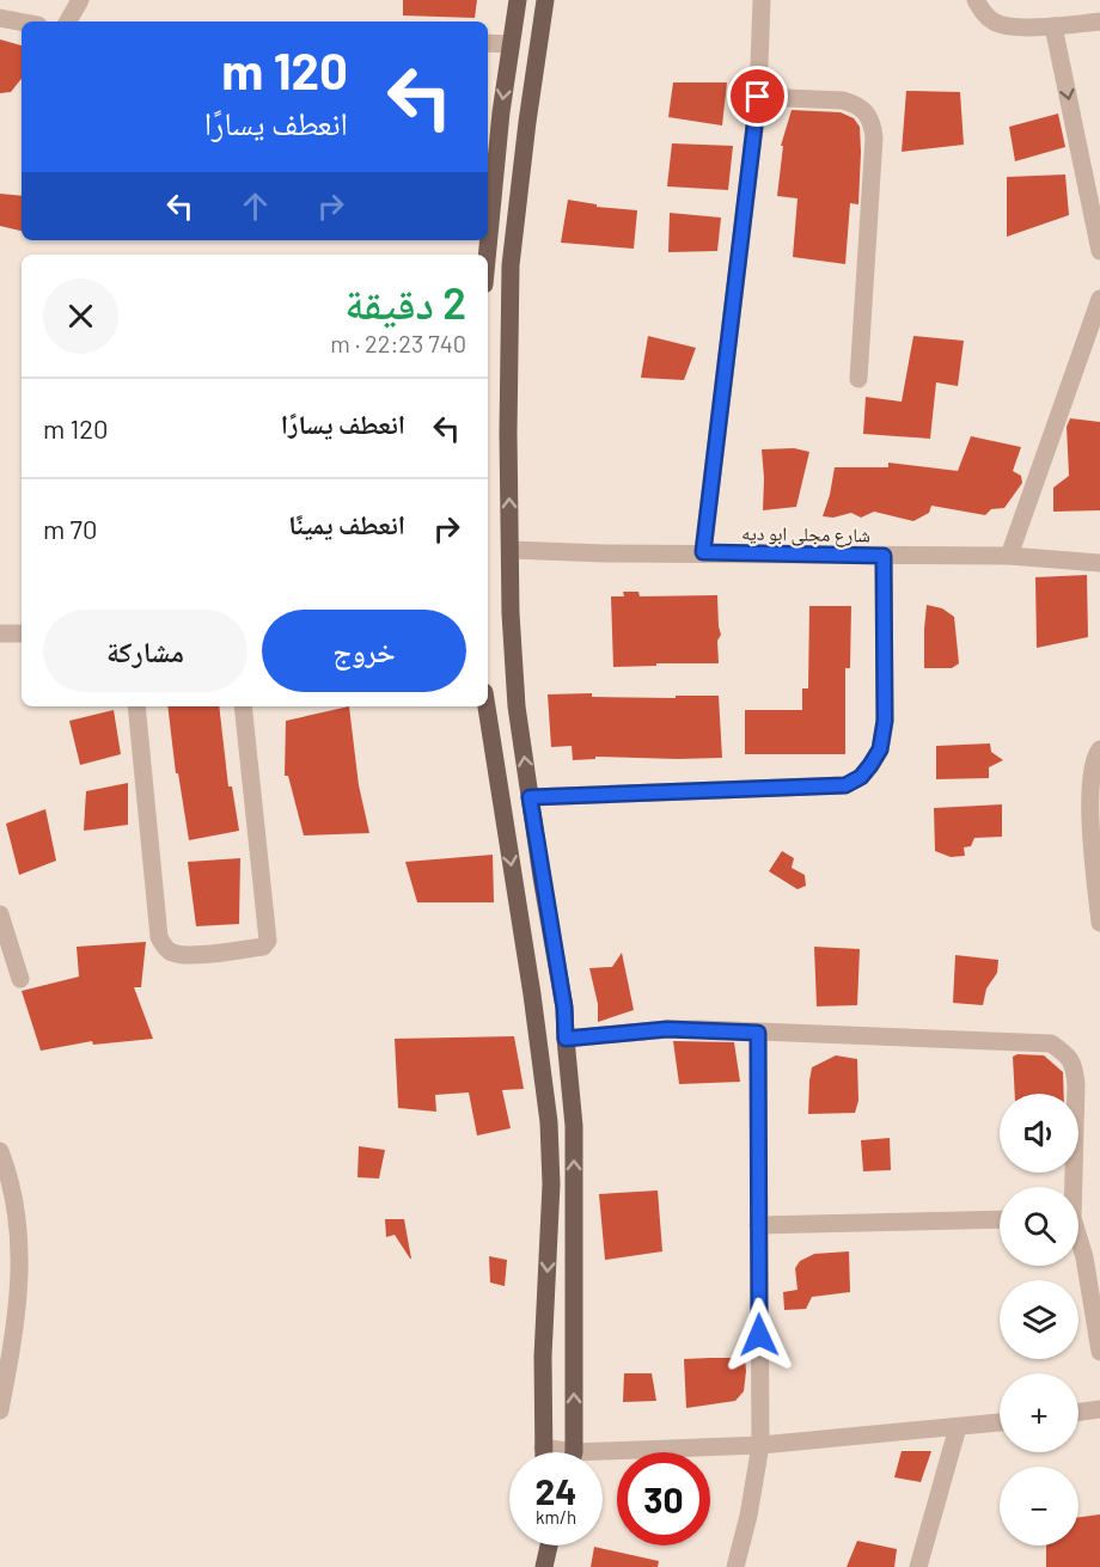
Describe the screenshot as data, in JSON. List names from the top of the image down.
{
  "streets": {
    "street": ["شارع مجلى ابو ديه"]
  },
  "page": {
    "turn": ["120 m", "انعطف يسارًا"],
    "heading": ["2 دقيقة", "740 m · 22:23"],
    "list": [
      {
        "name": "انعطف يسارًا",
        "value": "120 m"
      },
      {
        "name": "انعطف يمينًا",
        "value": "70 m"
      }
    ],
    "buttons": ["خروج", "مشاركة"],
    "map_buttons": ["+", "−"],
    "speed": "24 km/h",
    "limit": "30"
  }
}
